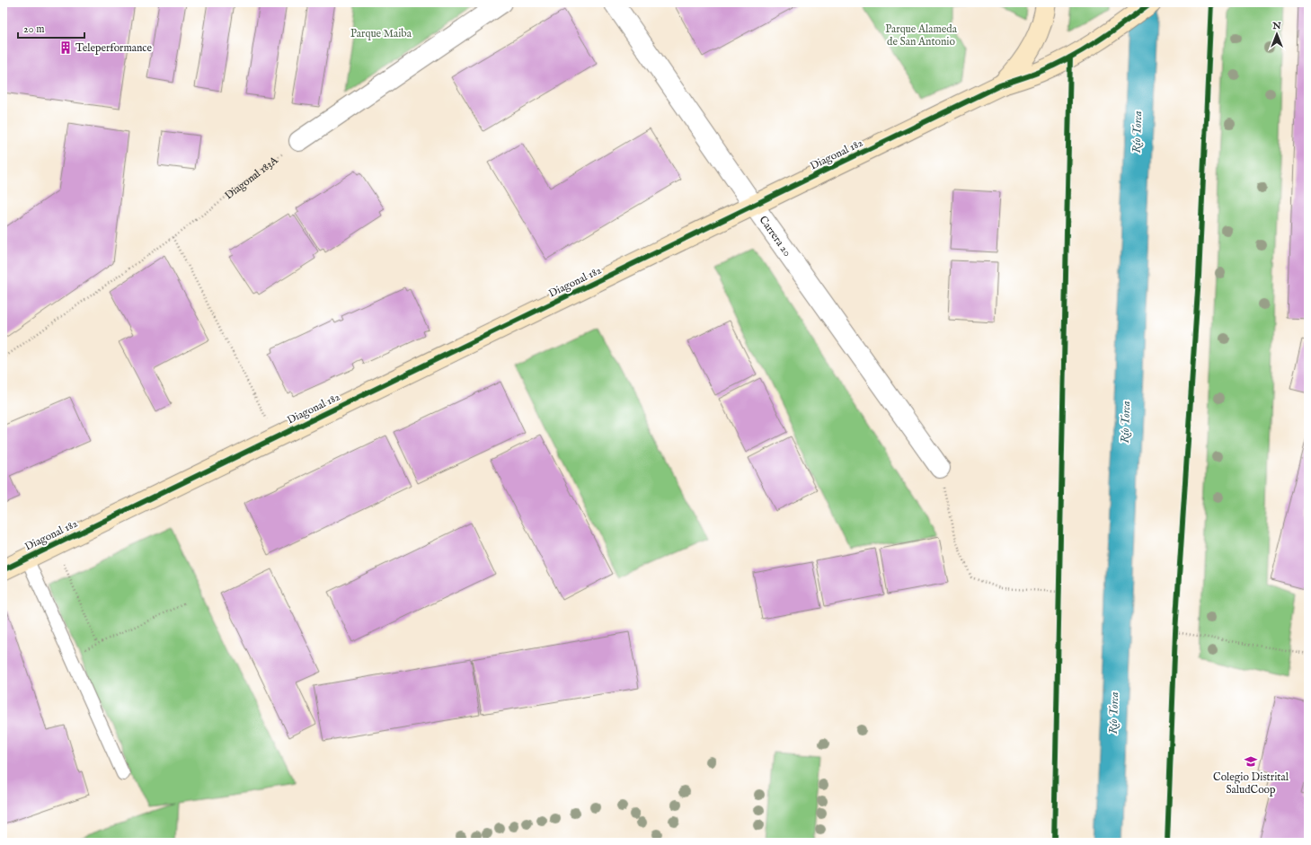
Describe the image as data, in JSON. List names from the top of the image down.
{
  "streets": {
    "street": ["Diagonal 182", "Carrera 20"],
    "path": ["Diagonal 183A"]
  },
  "crossings": [
    ["Diagonal 182", "Carrera 20"]
  ],
  "water": ["Río Torca"],
  "parks": ["Parque Alameda de San Antonio", "Parque Maiba"],
  "places": {
    "building": ["Teleperformance"],
    "school or university": ["Colegio Distrital SaludCoop"]
  },
  "scale_bar": "20 m",
  "north": "top"
}
